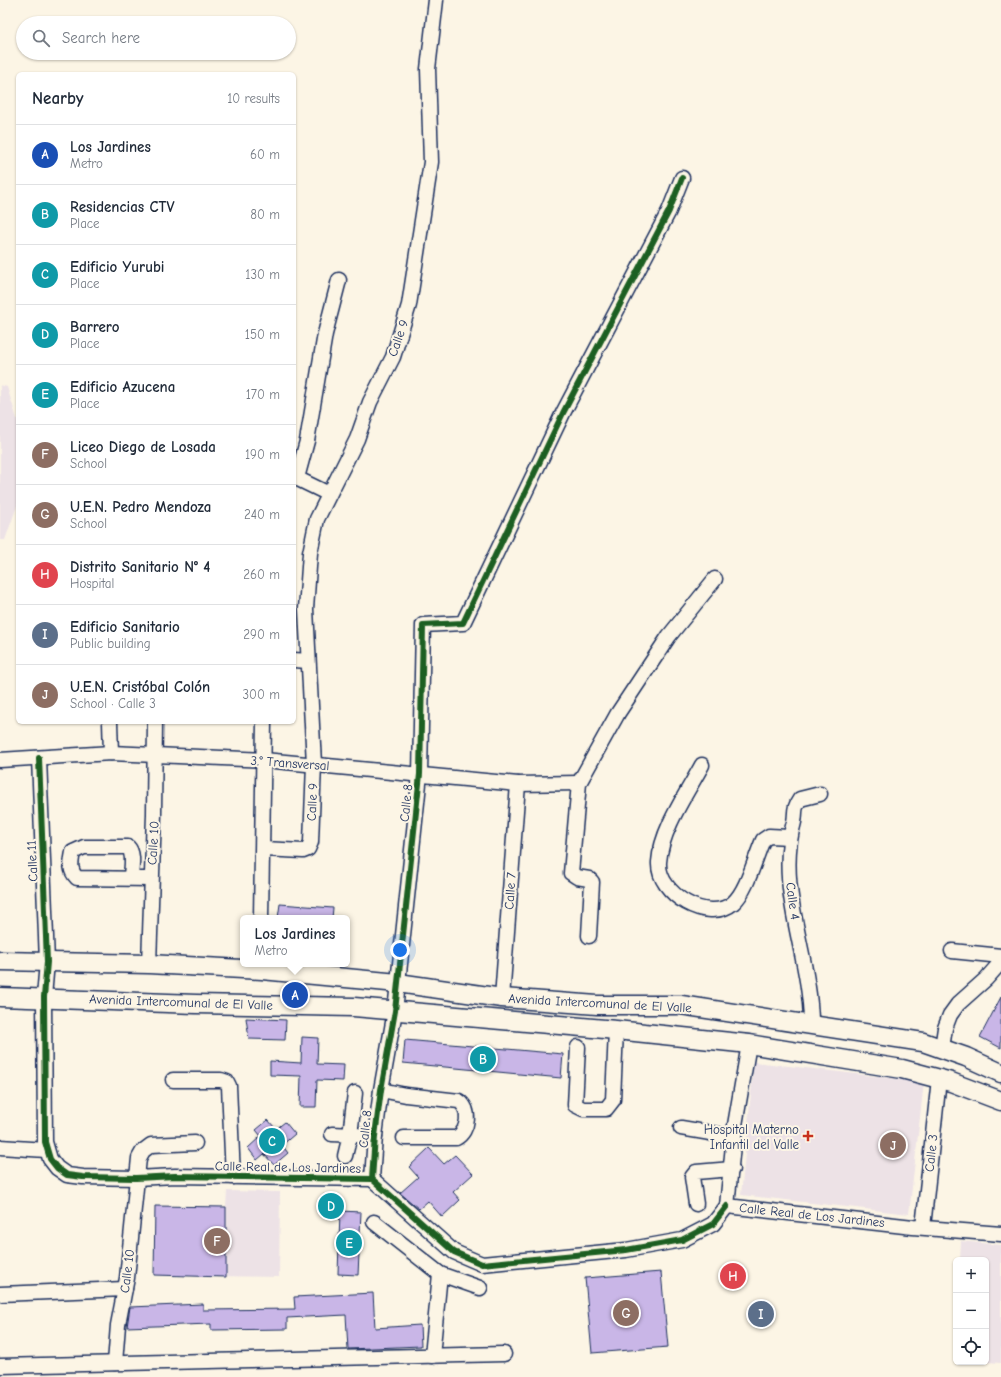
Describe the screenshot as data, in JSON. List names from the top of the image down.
{
  "streets": {
    "main road": ["Avenida Intercomunal de El Valle"],
    "street": [
      "Calle 9",
      "3.° Transversal",
      "Calle 8",
      "Calle 10",
      "Calle 11",
      "Calle 7",
      "Calle 4",
      "Calle 3",
      "Calle Real de Los Jardines"
    ]
  },
  "crossings": [
    ["Calle 9", "3.° Transversal"],
    ["3.° Transversal", "Calle 8"],
    ["3.° Transversal", "Calle 10"],
    ["3.° Transversal", "Calle 11"],
    ["3.° Transversal", "Calle 7"],
    ["Calle 8", "Avenida Intercomunal de El Valle"],
    ["Calle 8", "Calle Real de Los Jardines"],
    ["Calle 10", "Avenida Intercomunal de El Valle"],
    ["Calle 10", "Calle Real de Los Jardines"],
    ["Calle 11", "Avenida Intercomunal de El Valle"],
    ["Calle 7", "Avenida Intercomunal de El Valle"],
    ["Calle 4", "Avenida Intercomunal de El Valle"],
    ["Avenida Intercomunal de El Valle", "Calle 3"],
    ["Calle 3", "Calle Real de Los Jardines"]
  ],
  "places": {
    "health": ["Hospital Materno Infantil del Valle"]
  },
  "page": {
    "search": "Search here",
    "heading": ["Nearby", "10 results"],
    "list": [
      {
        "mark": "A",
        "name": "Los Jardines",
        "note": "Metro",
        "value": "60 m"
      },
      {
        "mark": "B",
        "name": "Residencias CTV",
        "note": "Place",
        "value": "80 m"
      },
      {
        "mark": "C",
        "name": "Edificio Yurubi",
        "note": "Place",
        "value": "130 m"
      },
      {
        "mark": "D",
        "name": "Barrero",
        "note": "Place",
        "value": "150 m"
      },
      {
        "mark": "E",
        "name": "Edificio Azucena",
        "note": "Place",
        "value": "170 m"
      },
      {
        "mark": "F",
        "name": "Liceo Diego de Losada",
        "note": "School",
        "value": "190 m"
      },
      {
        "mark": "G",
        "name": "U.E.N. Pedro Mendoza",
        "note": "School",
        "value": "240 m"
      },
      {
        "mark": "H",
        "name": "Distrito Sanitario N° 4",
        "note": "Hospital",
        "value": "260 m"
      },
      {
        "mark": "I",
        "name": "Edificio Sanitario",
        "note": "Public building",
        "value": "290 m"
      },
      {
        "mark": "J",
        "name": "U.E.N. Cristóbal Colón",
        "note": "School · Calle 3",
        "value": "300 m"
      }
    ],
    "popup": ["Los Jardines", "Metro"],
    "pins": [
      "A",
      "B",
      "C",
      "J",
      "D",
      "F",
      "E",
      "H",
      "G",
      "I"
    ],
    "map_buttons": ["+", "−"]
  }
}
